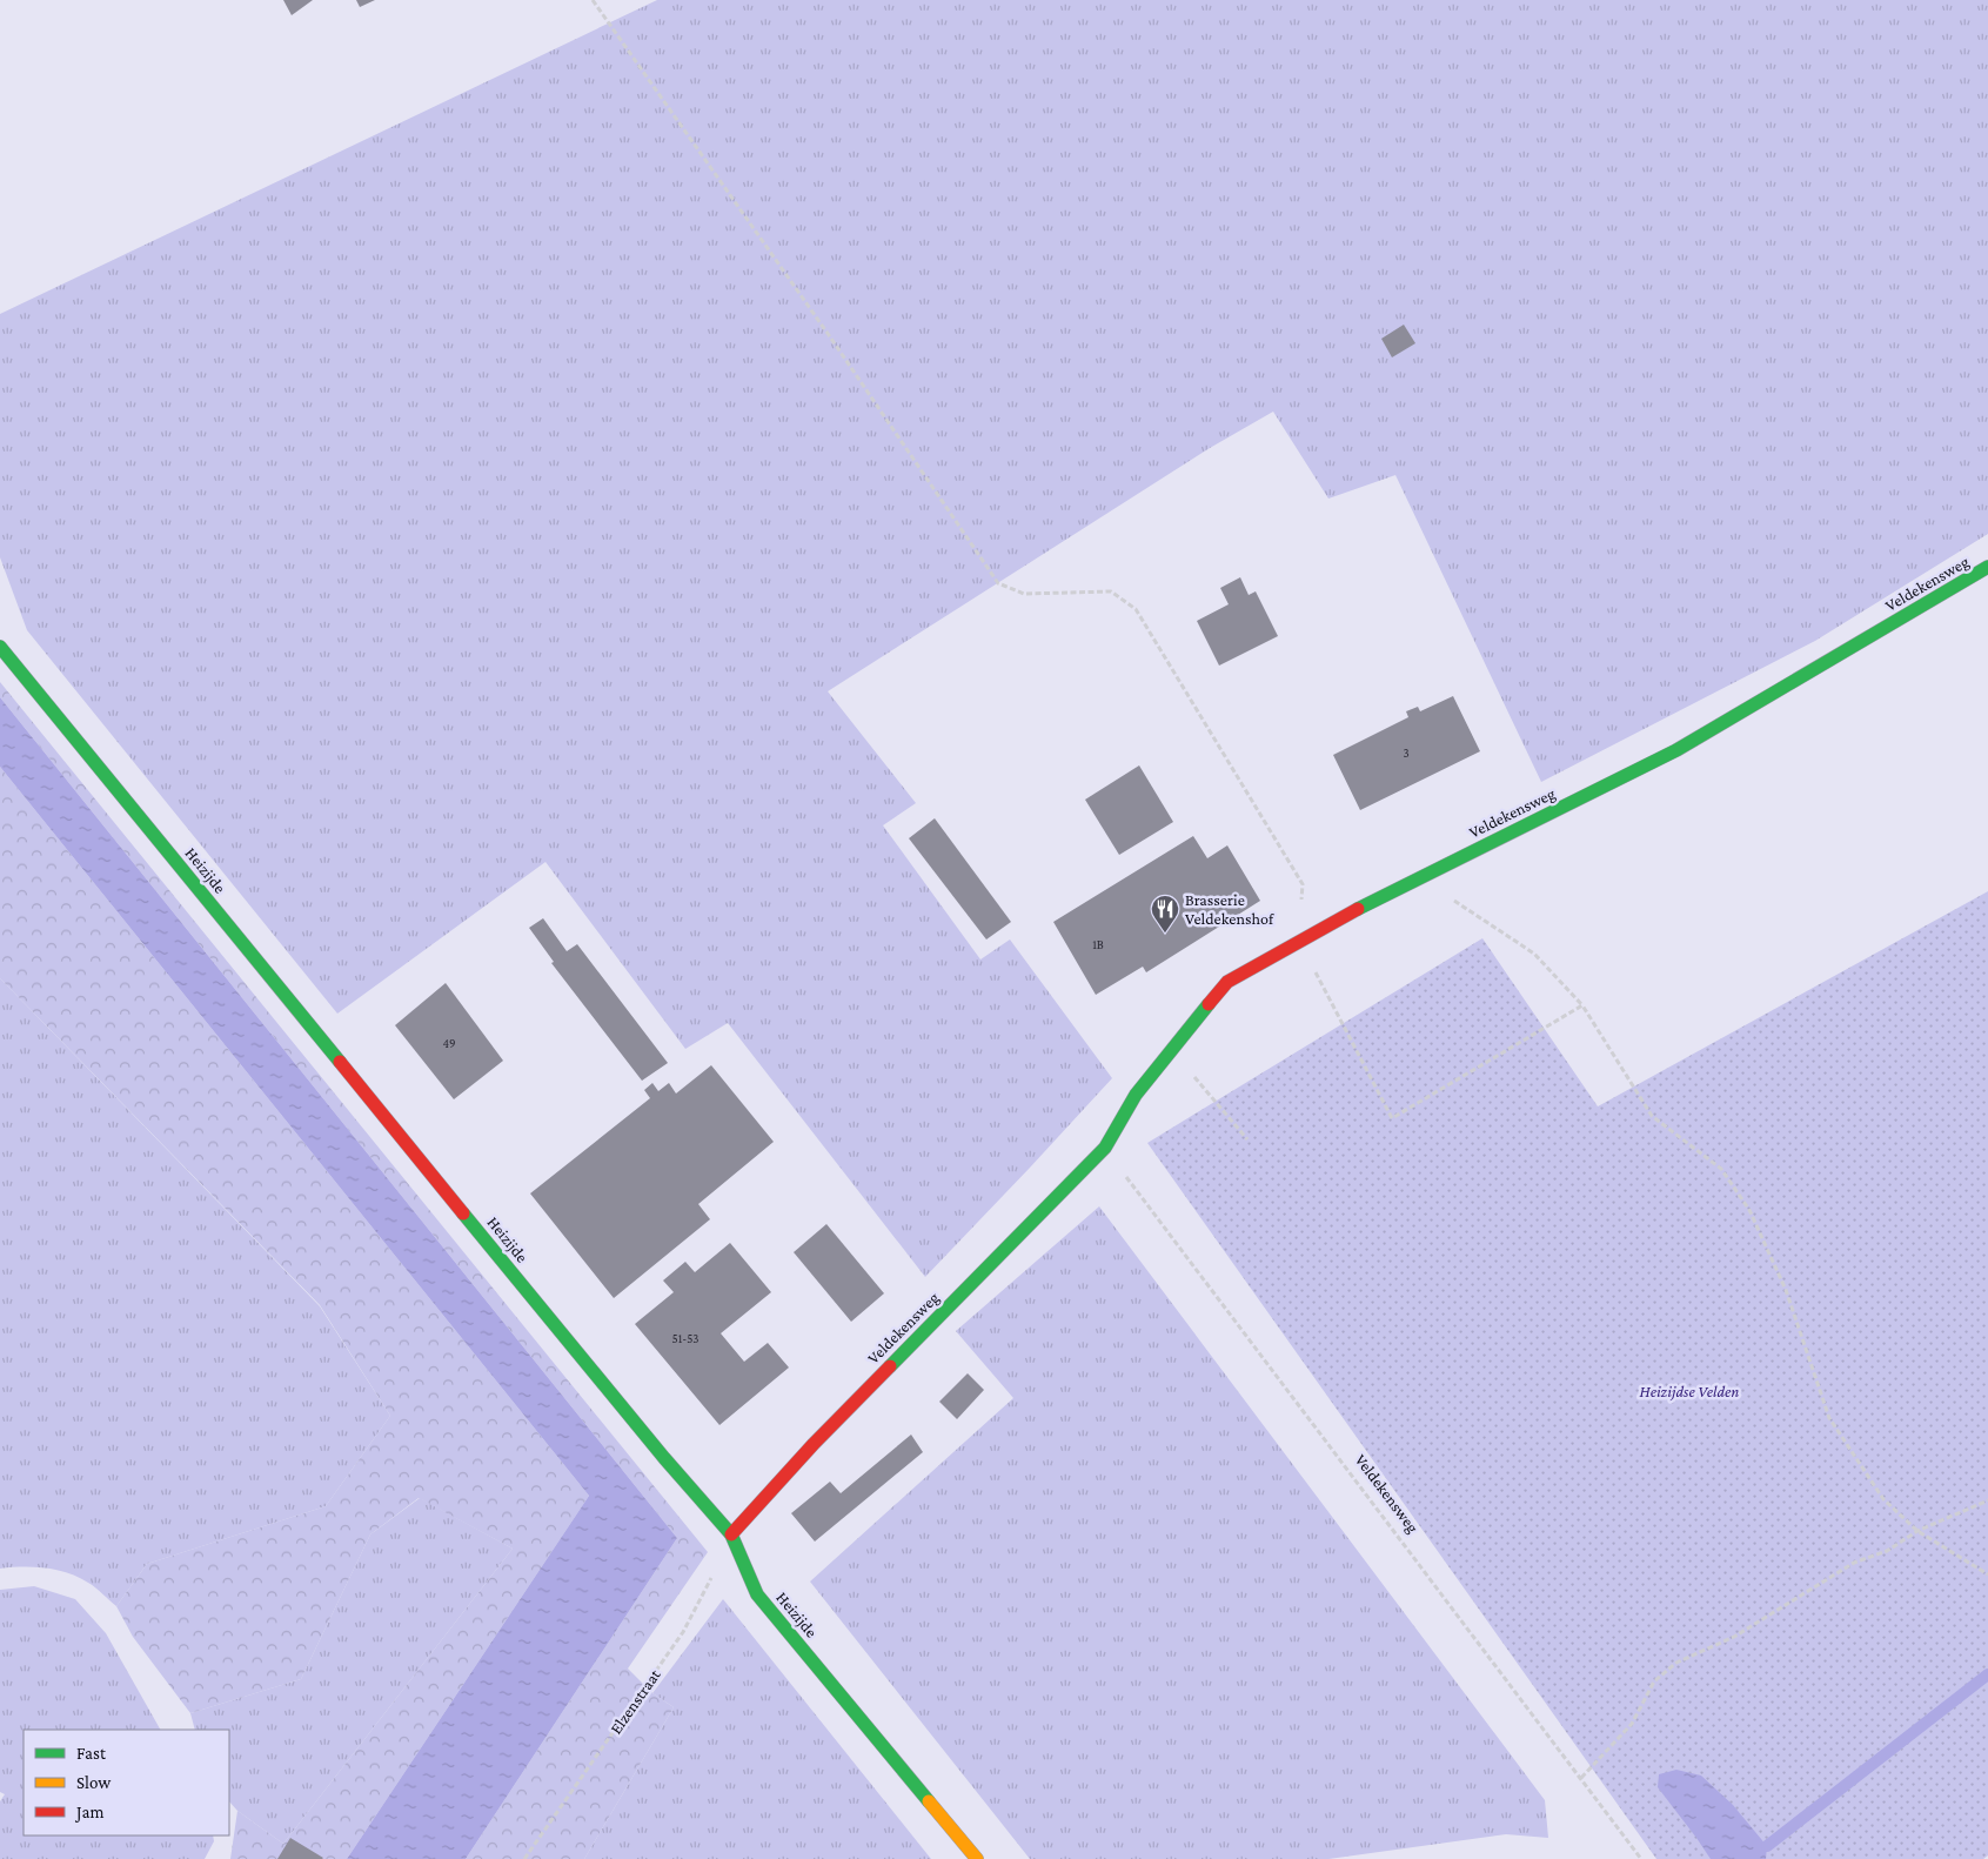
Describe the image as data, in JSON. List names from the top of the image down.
{
  "streets": {
    "street": ["Veldekensweg", "Heizijde"],
    "path": ["Elzenstraat"]
  },
  "crossings": [
    ["Veldekensweg", "Heizijde"],
    ["Veldekensweg", "Elzenstraat"],
    ["Heizijde", "Elzenstraat"]
  ],
  "parks": ["Heizijdse Velden"],
  "places": {
    "restaurant": ["Brasserie Veldekenshof"]
  },
  "house_numbers": [
    "3",
    "1B",
    "49",
    "51-53"
  ],
  "legend": ["Fast", "Slow", "Jam"]
}
